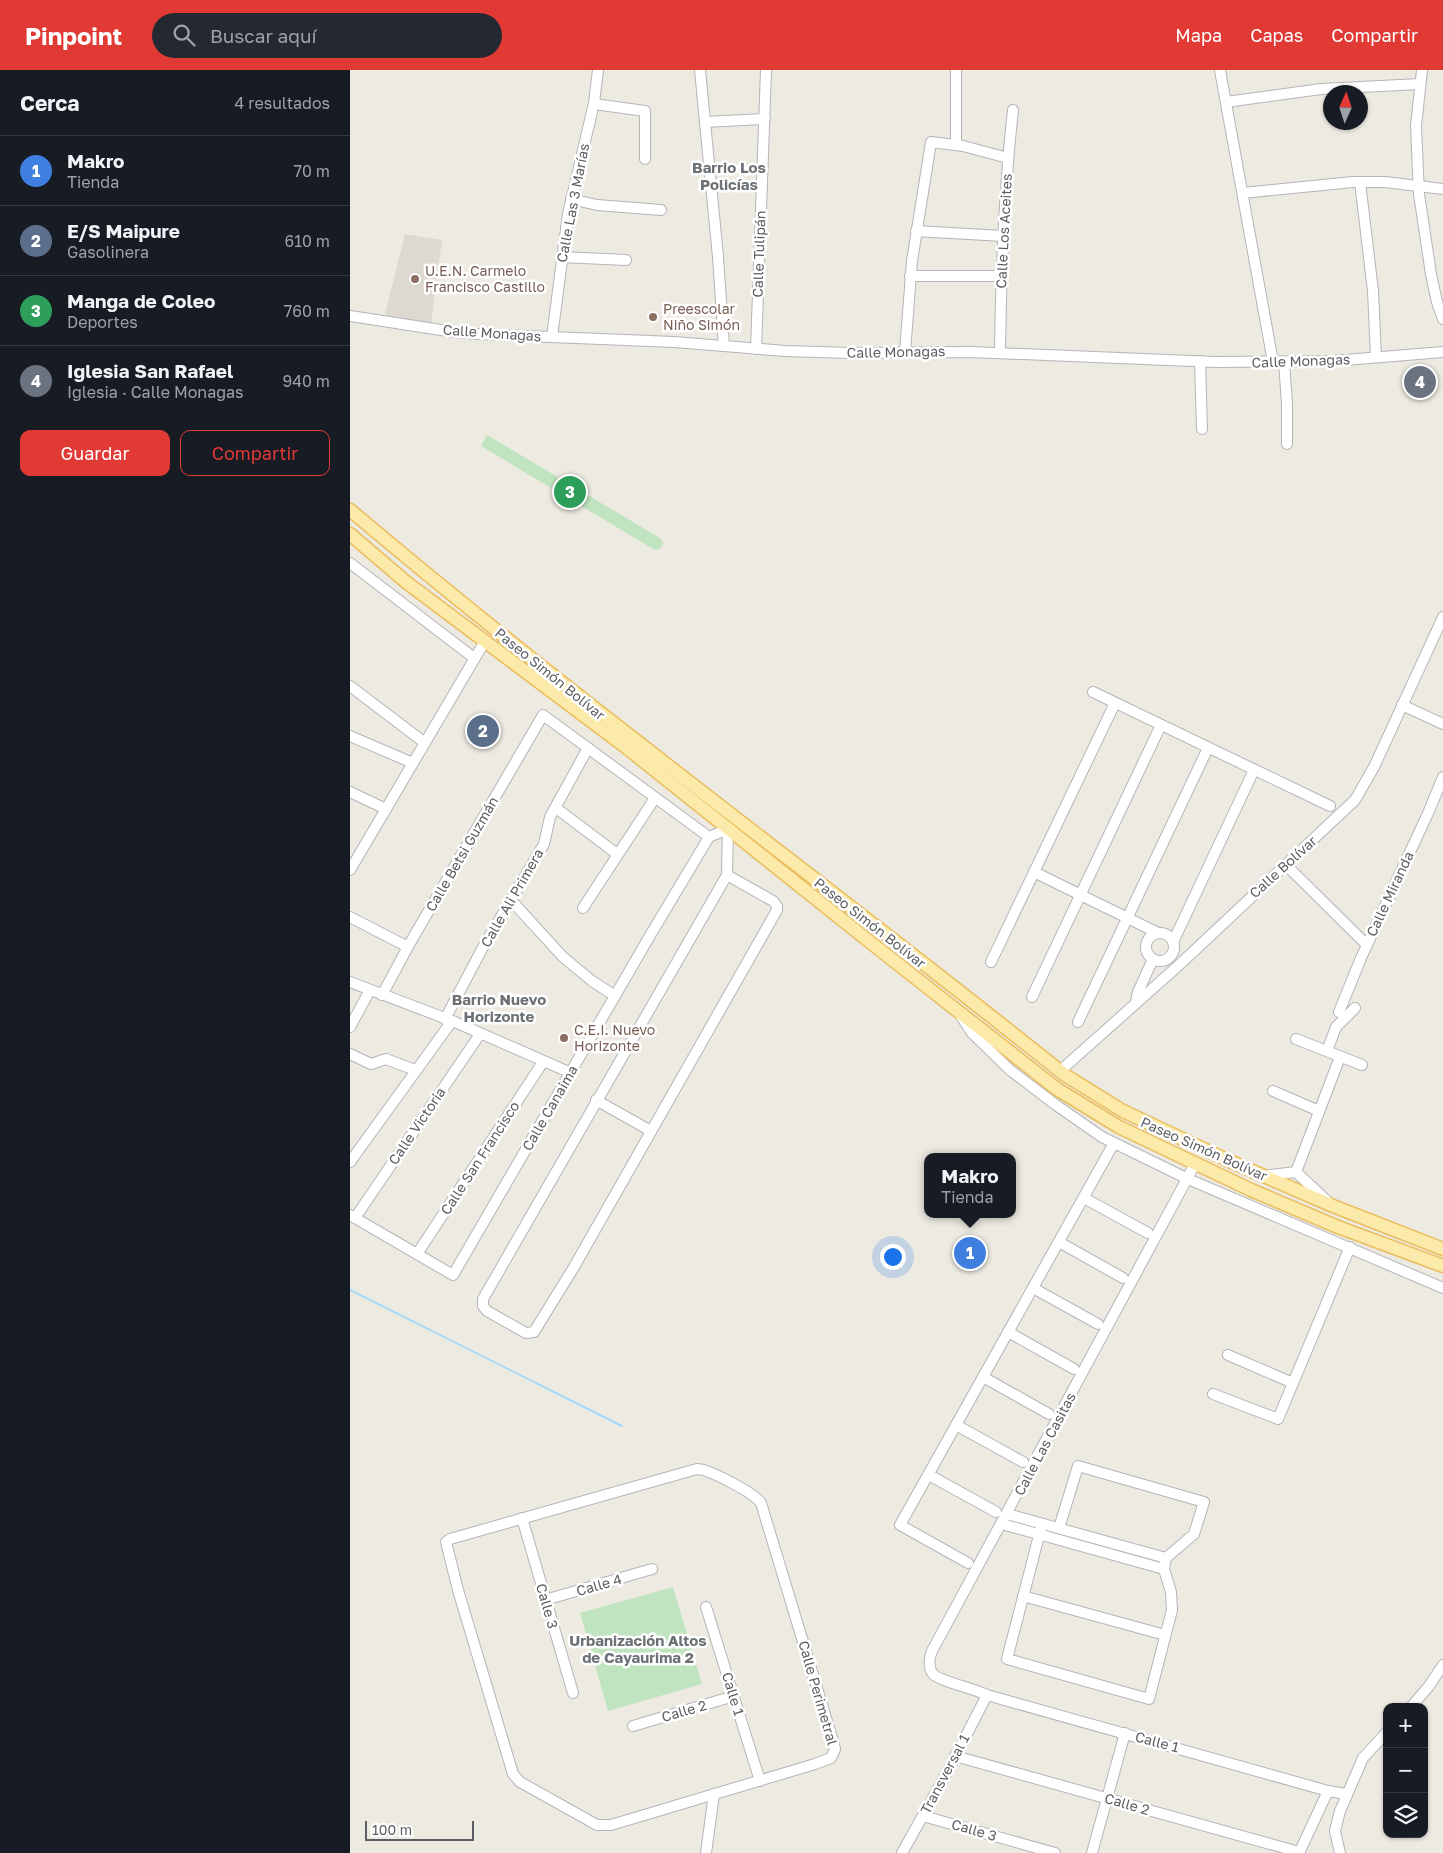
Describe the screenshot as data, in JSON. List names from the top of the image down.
{
  "streets": {
    "main road": ["Paseo Simón Bolívar"],
    "street": [
      "Calle Las 3 Marías",
      "Calle Los Aceites",
      "Calle Tulipán",
      "Calle Monagas",
      "Calle Betsi Guzmán",
      "Calle Bolívar",
      "Calle Miranda",
      "Calle Ali Primera",
      "Calle Canaima",
      "Calle Victoria",
      "Calle San Francisco",
      "Calle Las Casitas",
      "Calle 4",
      "Calle 3",
      "Calle Perimetral",
      "Calle 1",
      "Calle 2",
      "Transversal 1"
    ]
  },
  "crossings": [
    ["Calle Las 3 Marías", "Calle Monagas"],
    ["Calle Los Aceites", "Calle Monagas"],
    ["Calle Tulipán", "Calle Monagas"],
    ["Paseo Simón Bolívar", "Calle Bolívar"],
    ["Paseo Simón Bolívar", "Calle Las Casitas"],
    ["Calle Betsi Guzmán", "Calle Ali Primera"],
    ["Calle Canaima", "Calle San Francisco"],
    ["Calle Las Casitas", "Calle 1"],
    ["Calle Las Casitas", "Transversal 1"],
    ["Calle 4", "Calle 3"],
    ["Calle 3", "Calle Perimetral"],
    ["Calle 3", "Transversal 1"],
    ["Calle Perimetral", "Calle 1"],
    ["Calle 1", "Calle 2"],
    ["Calle 1", "Transversal 1"],
    ["Calle 2", "Transversal 1"]
  ],
  "districts": ["Barrio Los Policías", "Barrio Nuevo Horizonte", "Urbanización Altos de Cayaurima 2"],
  "places": ["U.E.N. Carmelo Francisco Castillo", "Preescolar Niño Simón", "C.E.I. Nuevo Horizonte"],
  "scale_bar": "100 m",
  "north": "top",
  "page": {
    "header": "Pinpoint",
    "search": "Buscar aquí",
    "nav": ["Mapa", "Capas", "Compartir"],
    "heading": ["Cerca", "4 resultados"],
    "list": [
      {
        "mark": "1",
        "name": "Makro",
        "note": "Tienda",
        "value": "70 m"
      },
      {
        "mark": "2",
        "name": "E/S Maipure",
        "note": "Gasolinera",
        "value": "610 m"
      },
      {
        "mark": "3",
        "name": "Manga de Coleo",
        "note": "Deportes",
        "value": "760 m"
      },
      {
        "mark": "4",
        "name": "Iglesia San Rafael",
        "note": "Iglesia · Calle Monagas",
        "value": "940 m"
      }
    ],
    "pins": [
      "4",
      "3",
      "2",
      "1"
    ],
    "buttons": ["Guardar", "Compartir"],
    "popup": ["Makro", "Tienda"],
    "map_buttons": ["+", "−"],
    "scale": "100 m"
  }
}
